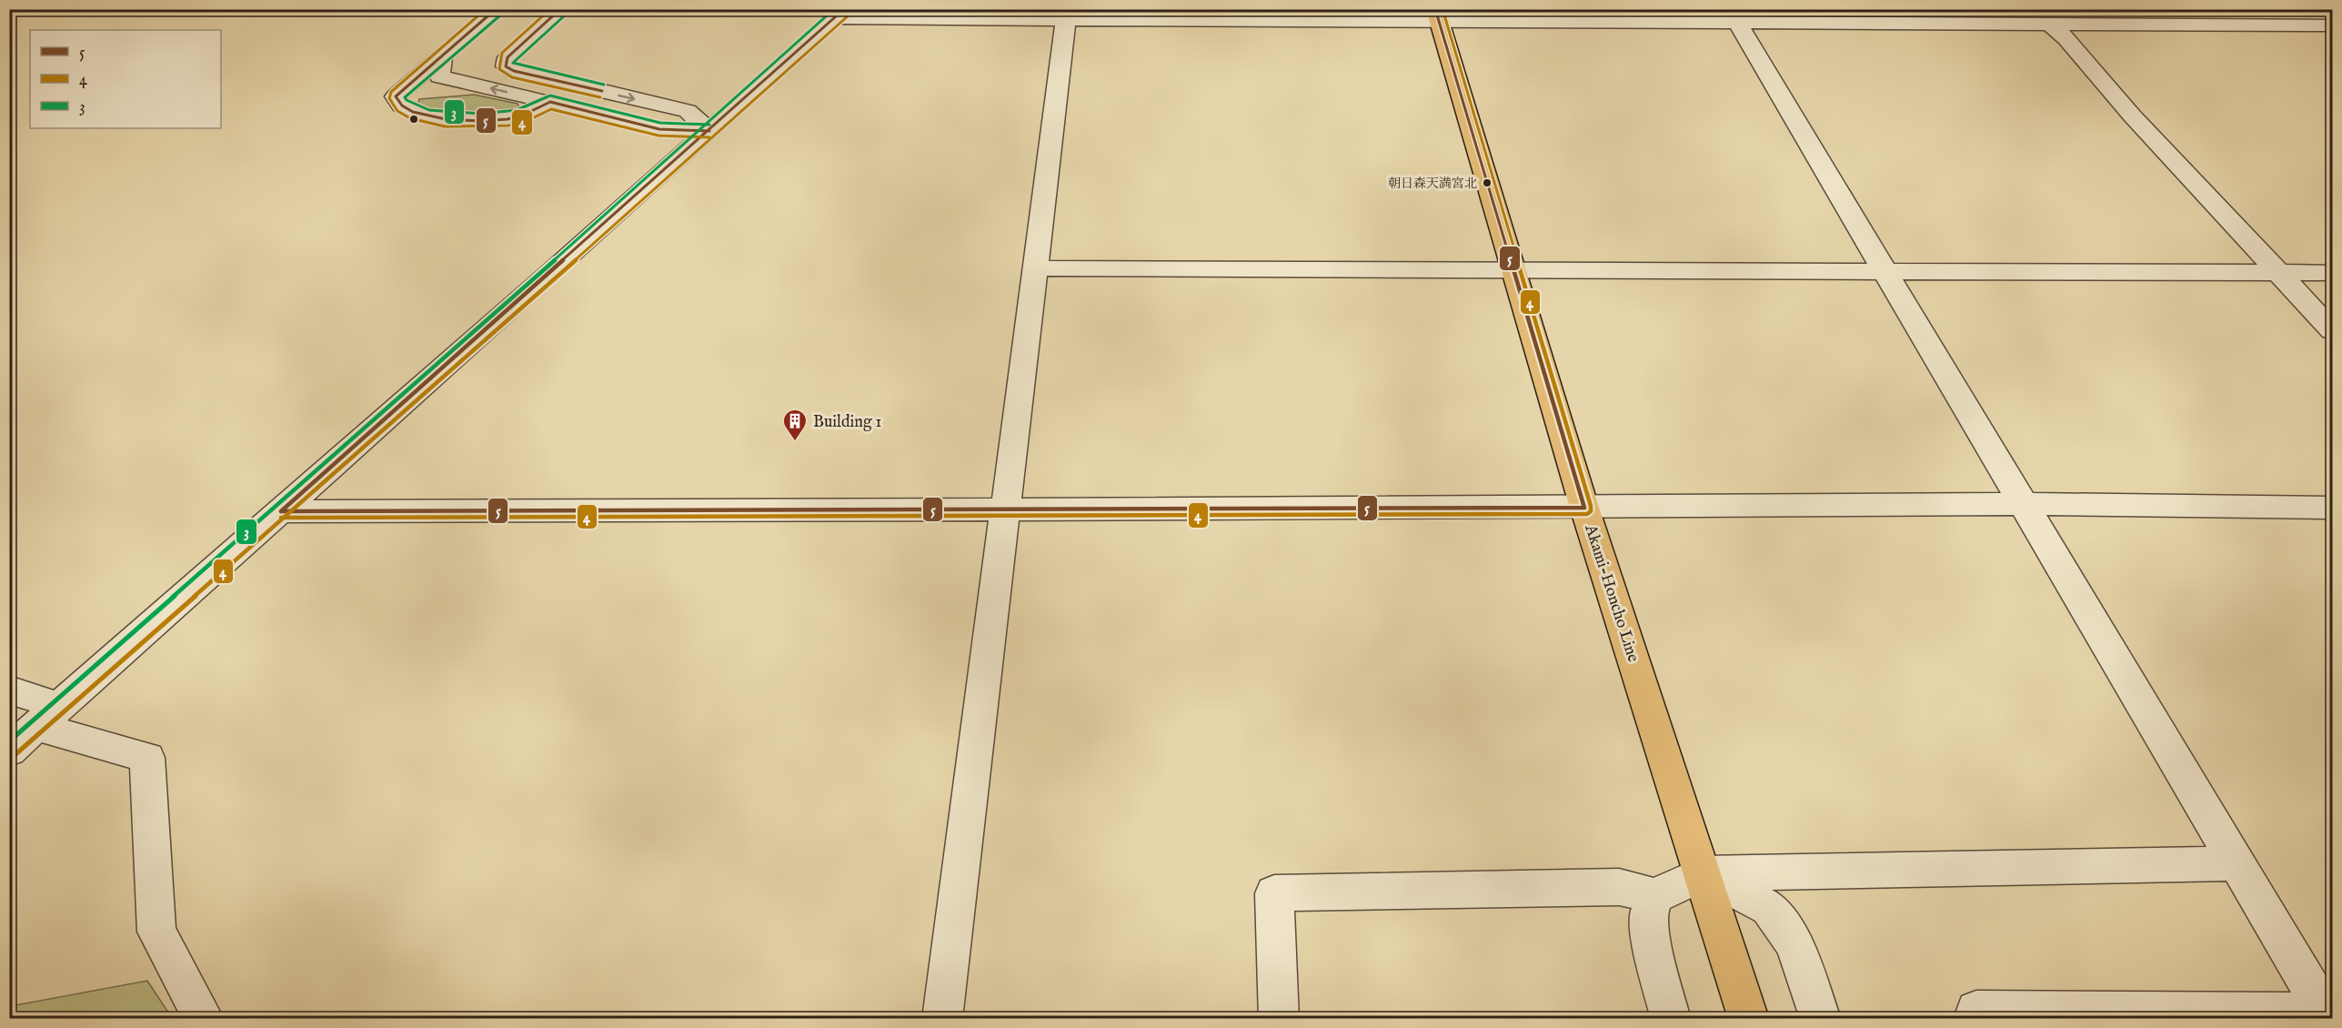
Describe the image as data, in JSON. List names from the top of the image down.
{
  "streets": {
    "main road": ["Akami-Honcho Line"]
  },
  "places": {
    "other": ["朝日森天満宮北"],
    "building": ["Building 1"]
  },
  "lines": ["transit line 5", "transit line 4", "transit line 3"],
  "legend": ["5", "4", "3"]
}
